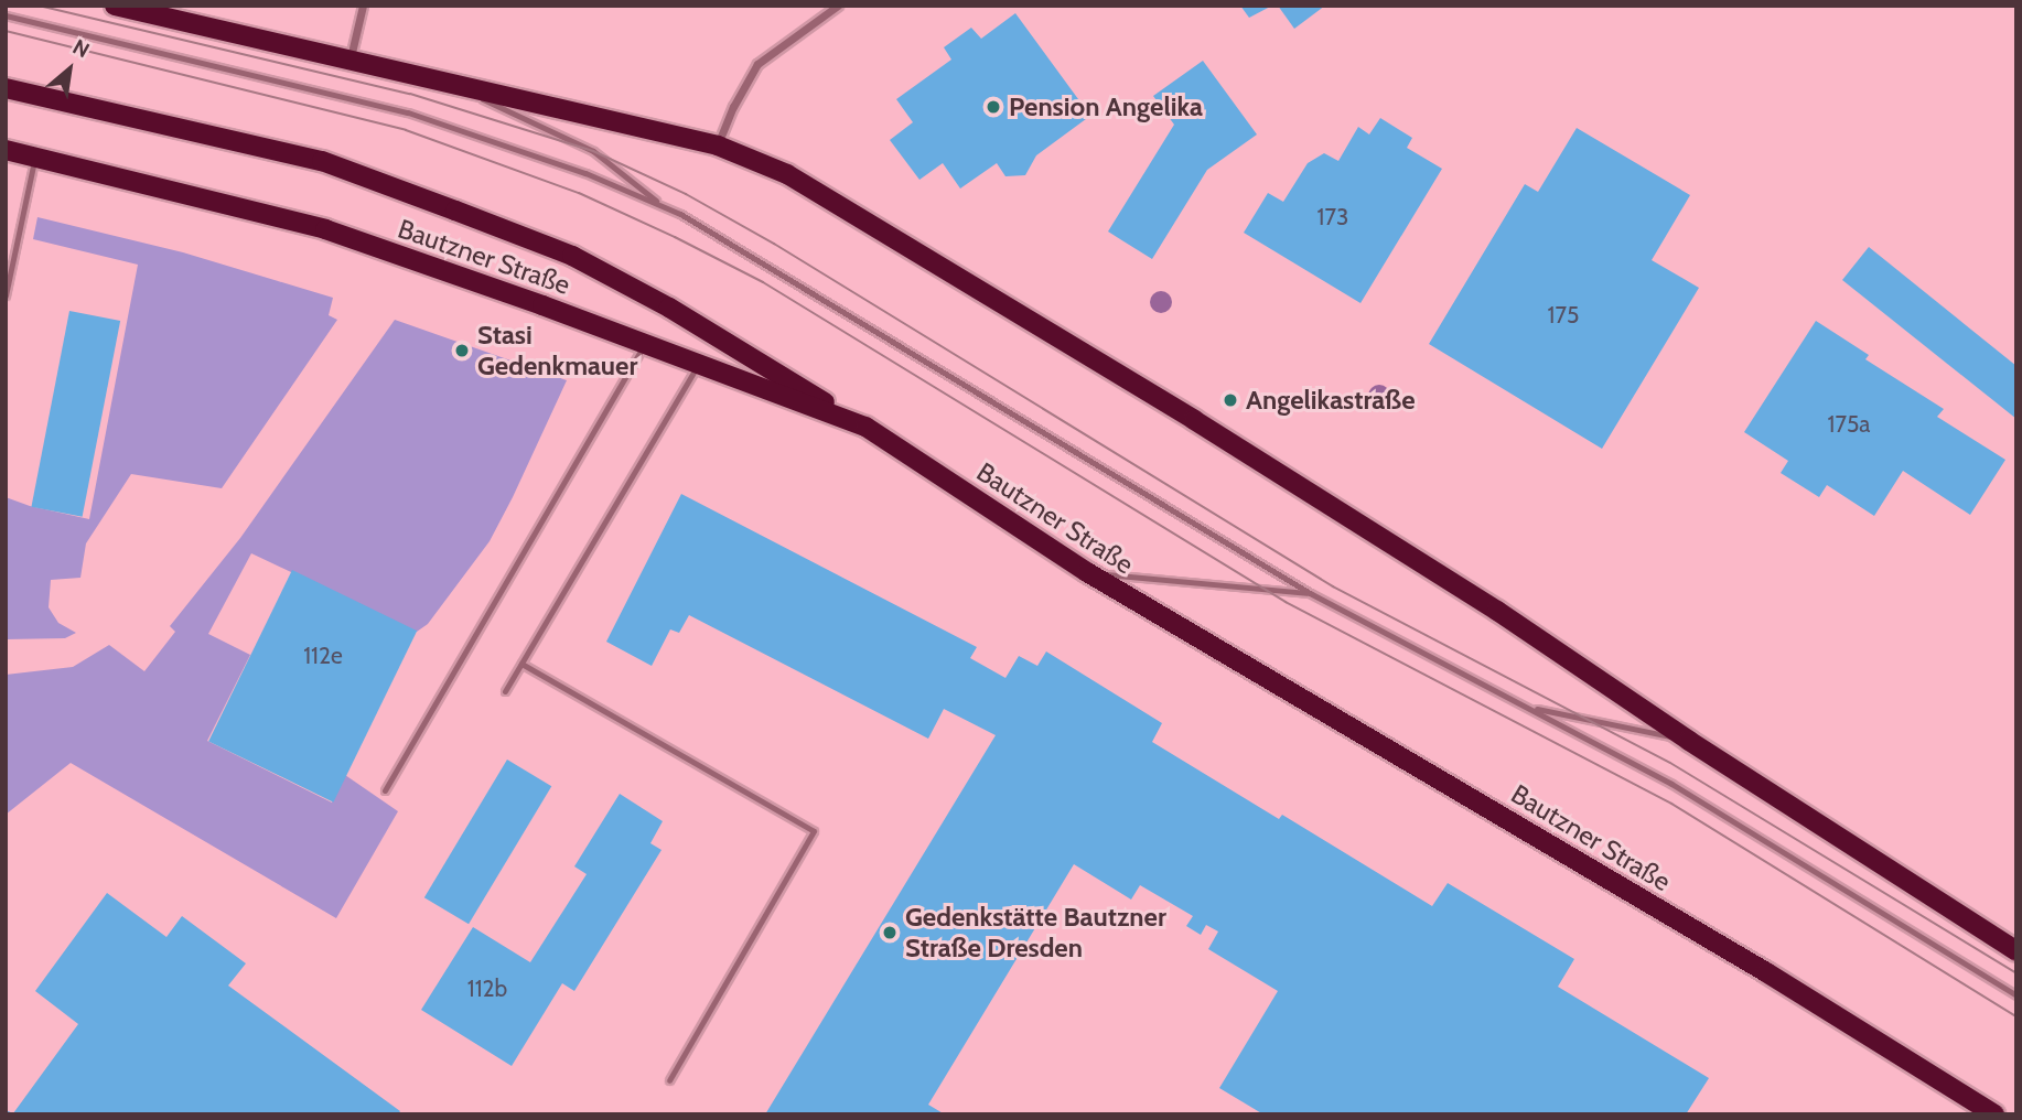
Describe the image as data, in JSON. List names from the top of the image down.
{
  "streets": {
    "main road": ["Bautzner Straße"]
  },
  "places": [
    "Pension Angelika",
    "Stasi Gedenkmauer",
    "Angelikastraße",
    "Gedenkstätte Bautzner Straße Dresden"
  ],
  "house_numbers": [
    "173",
    "175",
    "175a",
    "112e",
    "112b"
  ],
  "north": "top right"
}
